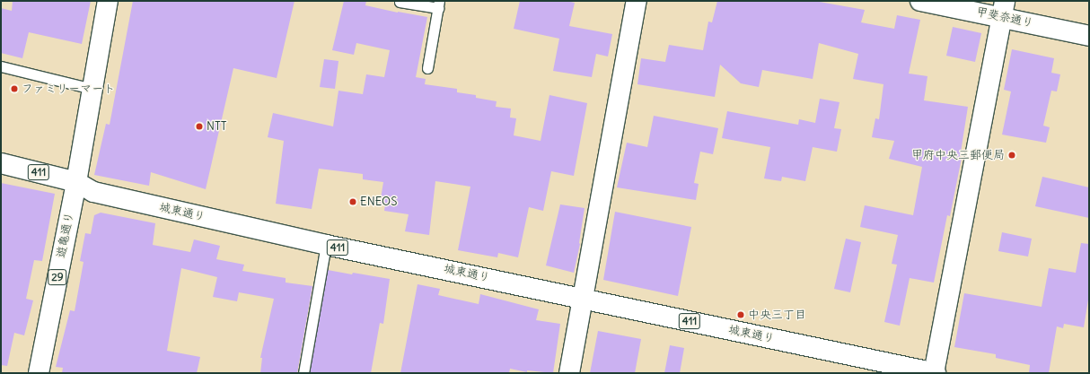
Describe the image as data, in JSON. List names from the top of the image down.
{
  "streets": {
    "main road": [
      "甲斐奈通り",
      "411",
      "城東通り",
      "遊亀通り",
      "29"
    ]
  },
  "crossings": [
    ["城東通り", "遊亀通り"]
  ],
  "places": [
    "ファミリーマート",
    "NTT",
    "甲府中央三郵便局",
    "ENEOS",
    "中央三丁目"
  ]
}
